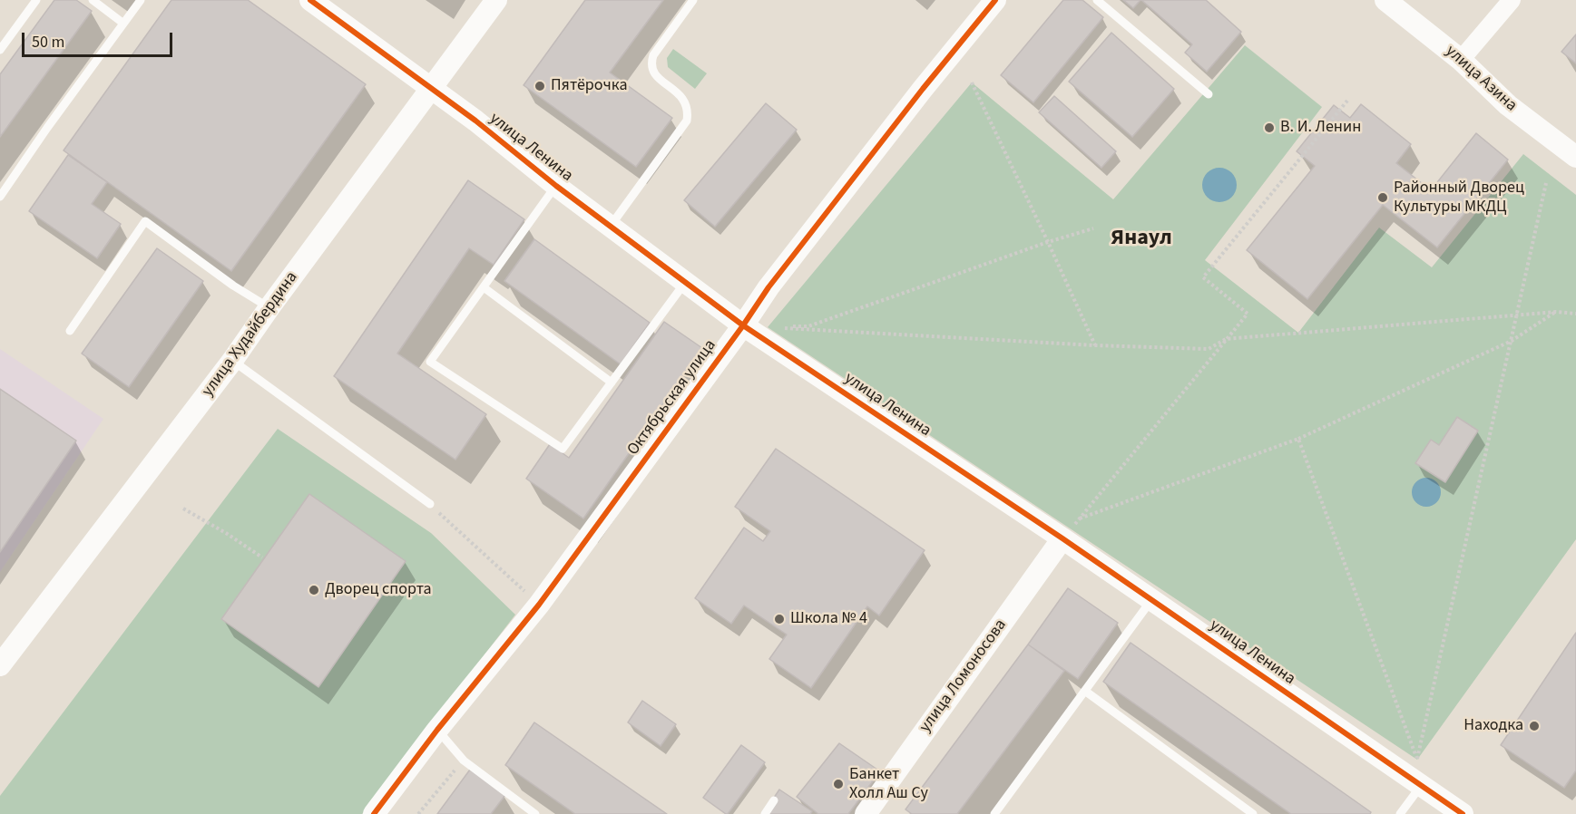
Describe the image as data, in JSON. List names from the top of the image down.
{
  "streets": {
    "street": [
      "улица Азина",
      "улица Ленина",
      "улица Худайбердина",
      "Октябрьская улица",
      "улица Ломоносова"
    ]
  },
  "crossings": [
    ["улица Ленина", "улица Худайбердина"],
    ["улица Ленина", "Октябрьская улица"],
    ["улица Ленина", "улица Ломоносова"]
  ],
  "districts": ["Янаул"],
  "places": [
    "Пятёрочка",
    "В. И. Ленин",
    "Районный Дворец Культуры МКДЦ",
    "Дворец спорта",
    "Школа № 4",
    "Находка",
    "Банкет Холл Аш Су"
  ],
  "scale_bar": "50 m"
}
